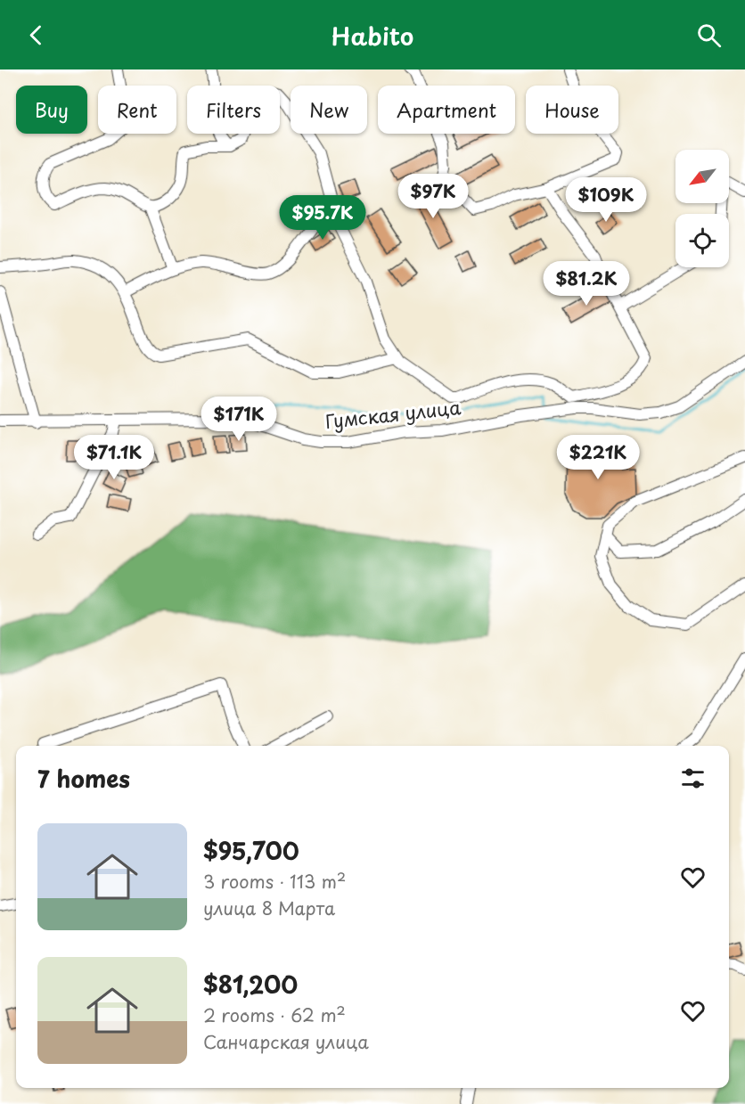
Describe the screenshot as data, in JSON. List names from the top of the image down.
{
  "streets": {
    "street": ["Гумская улица"]
  },
  "north": "bottom left",
  "page": {
    "header": "Habito",
    "chip": [
      "Buy",
      "Rent",
      "Filters",
      "New",
      "Apartment",
      "House"
    ],
    "price": [
      "$97K",
      "$109K",
      "$95.7K",
      "$81.2K",
      "$171K",
      "$71.1K",
      "$221K"
    ],
    "heading": "7 homes",
    "list": [
      {
        "name": "$95,700",
        "note": "3 rooms · 113 m² · улица 8 Марта"
      },
      {
        "name": "$81,200",
        "note": "2 rooms · 62 m² · Санчарская улица"
      }
    ]
  }
}
